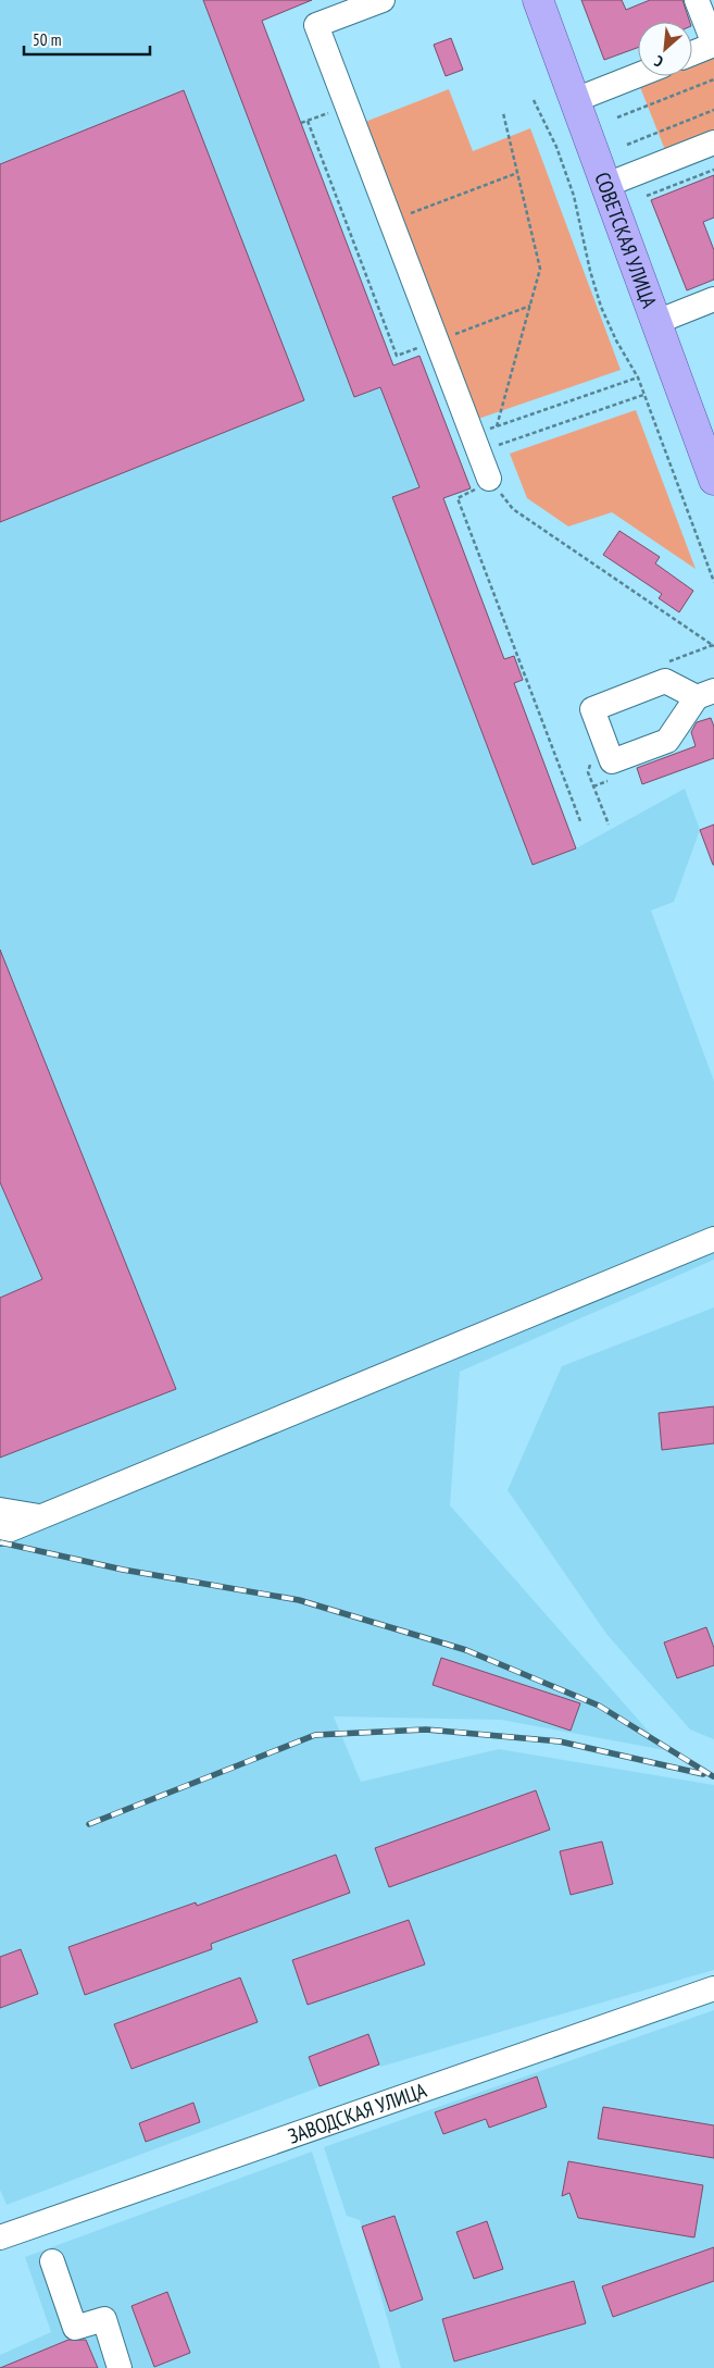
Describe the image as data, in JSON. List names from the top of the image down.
{
  "streets": {
    "main road": ["СОВЕТСКАЯ УЛИЦА"],
    "street": ["ЗАВОДСКАЯ УЛИЦА"]
  },
  "scale_bar": "50 m",
  "north": "bottom left"
}
